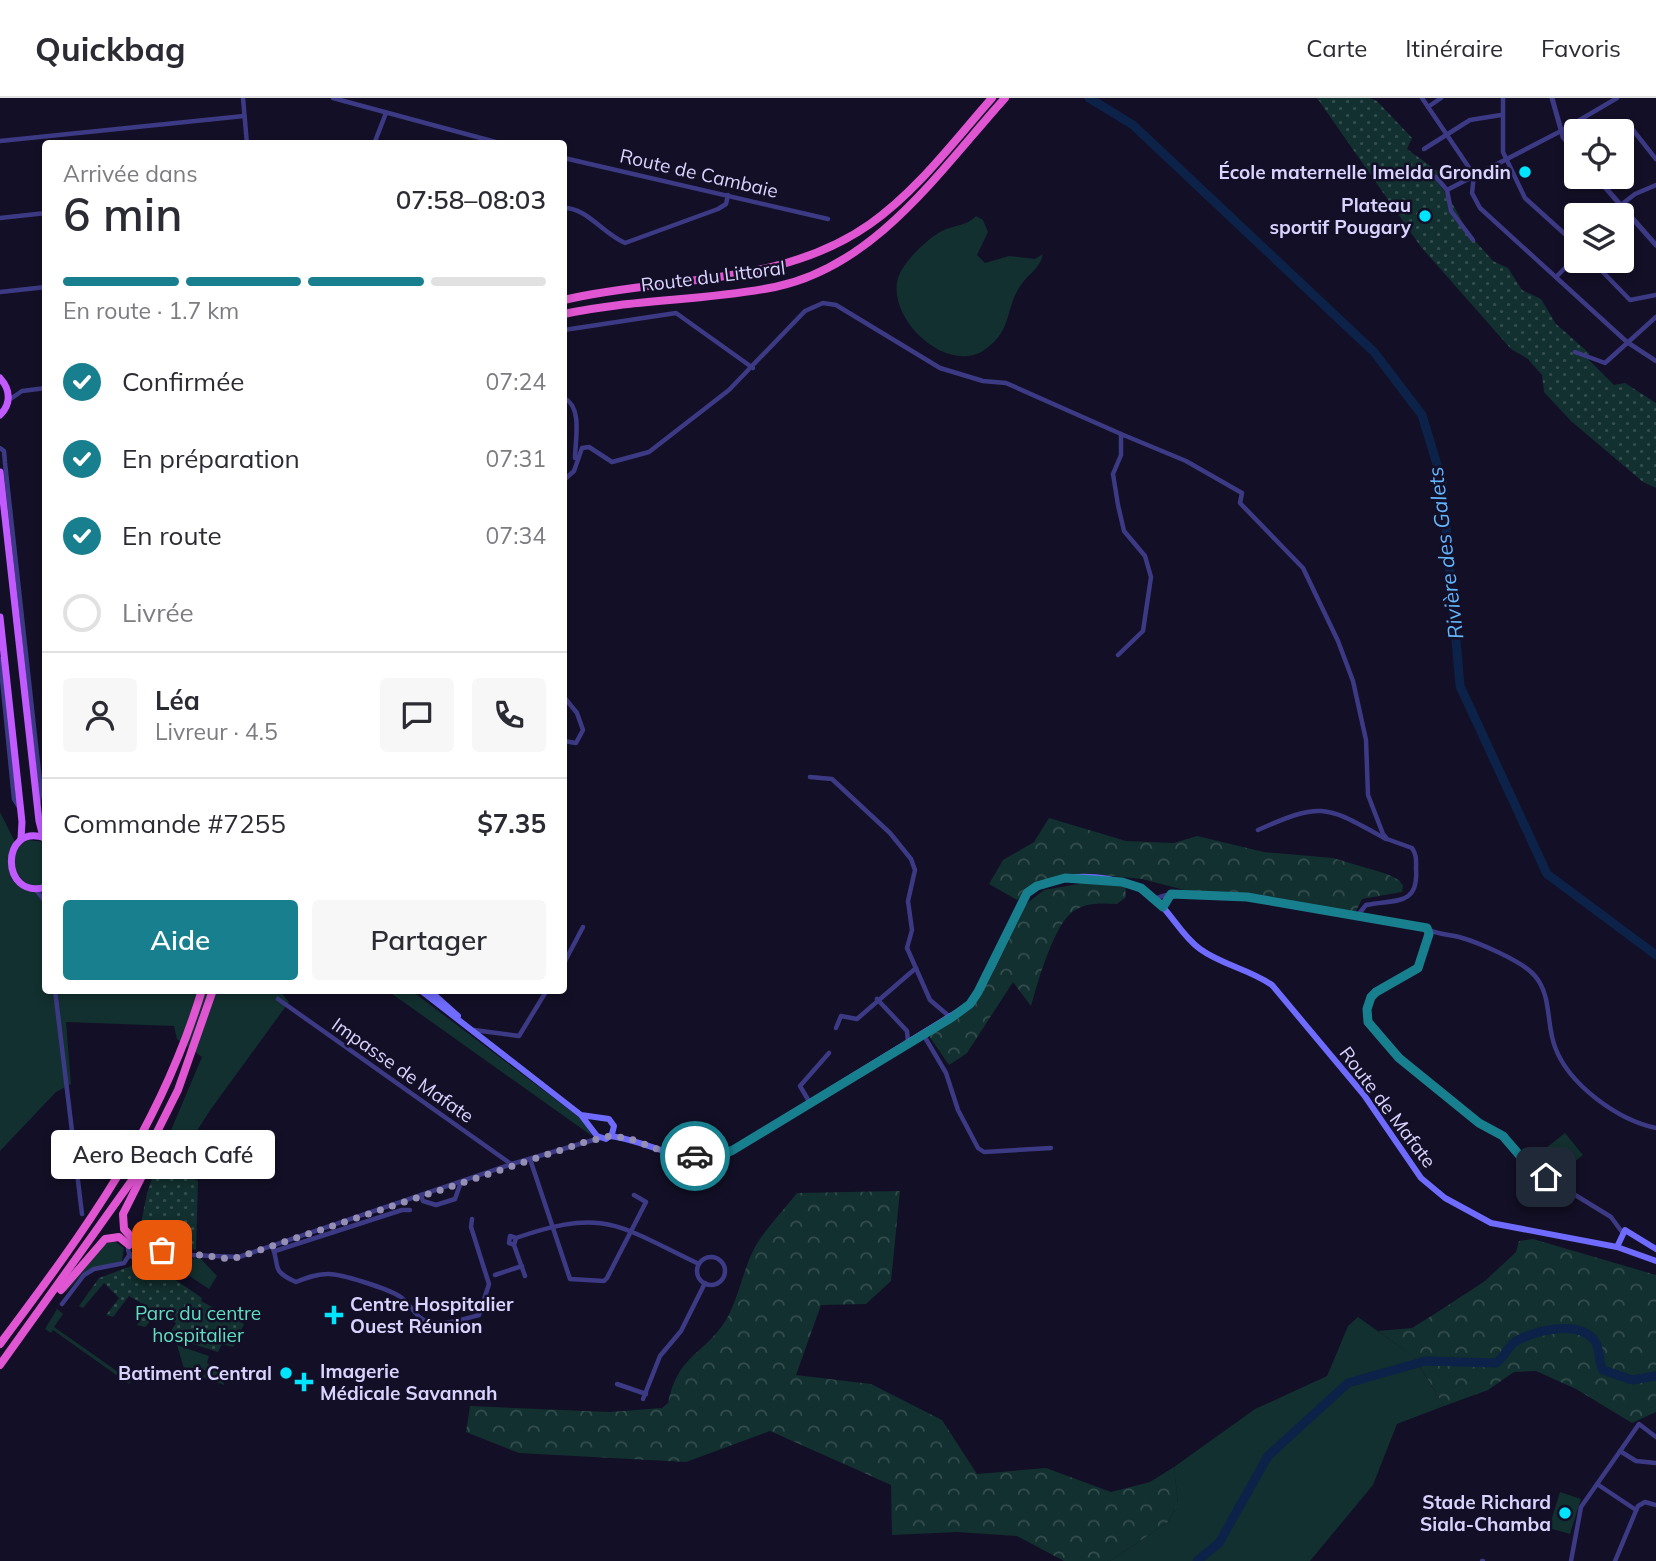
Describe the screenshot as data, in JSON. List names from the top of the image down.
{
  "streets": {
    "highway": ["Route du Littoral"],
    "main road": ["Route de Mafate"],
    "street": ["Route de Cambaie", "Impasse de Mafate"]
  },
  "water": ["Rivière des Galets"],
  "parks": ["Parc du centre hospitalier"],
  "places": {
    "other": [
      "École maternelle Imelda Grondin",
      "Plateau sportif Pougary",
      "Aero Beach Café",
      "Batiment Central",
      "Stade Richard Siala-Chamba"
    ],
    "health": ["Centre Hospitalier Ouest Réunion", "Imagerie Médicale Savannah"]
  },
  "page": {
    "header": "Quickbag",
    "nav": ["Carte", "Itinéraire", "Favoris"],
    "heading": ["6 min", "Arrivée dans", "07:58–08:03"],
    "panel": [
      "Léa",
      "Livreur · 4.5",
      "Commande #7255",
      "$7.35"
    ],
    "bar": "En route · 1.7 km",
    "list": [
      ["Confirmée", "07:24"],
      ["En préparation", "07:31"],
      ["En route", "07:34"],
      "Livrée"
    ],
    "buttons": ["Aide", "Partager"],
    "bubble": "Aero Beach Café"
  }
}
